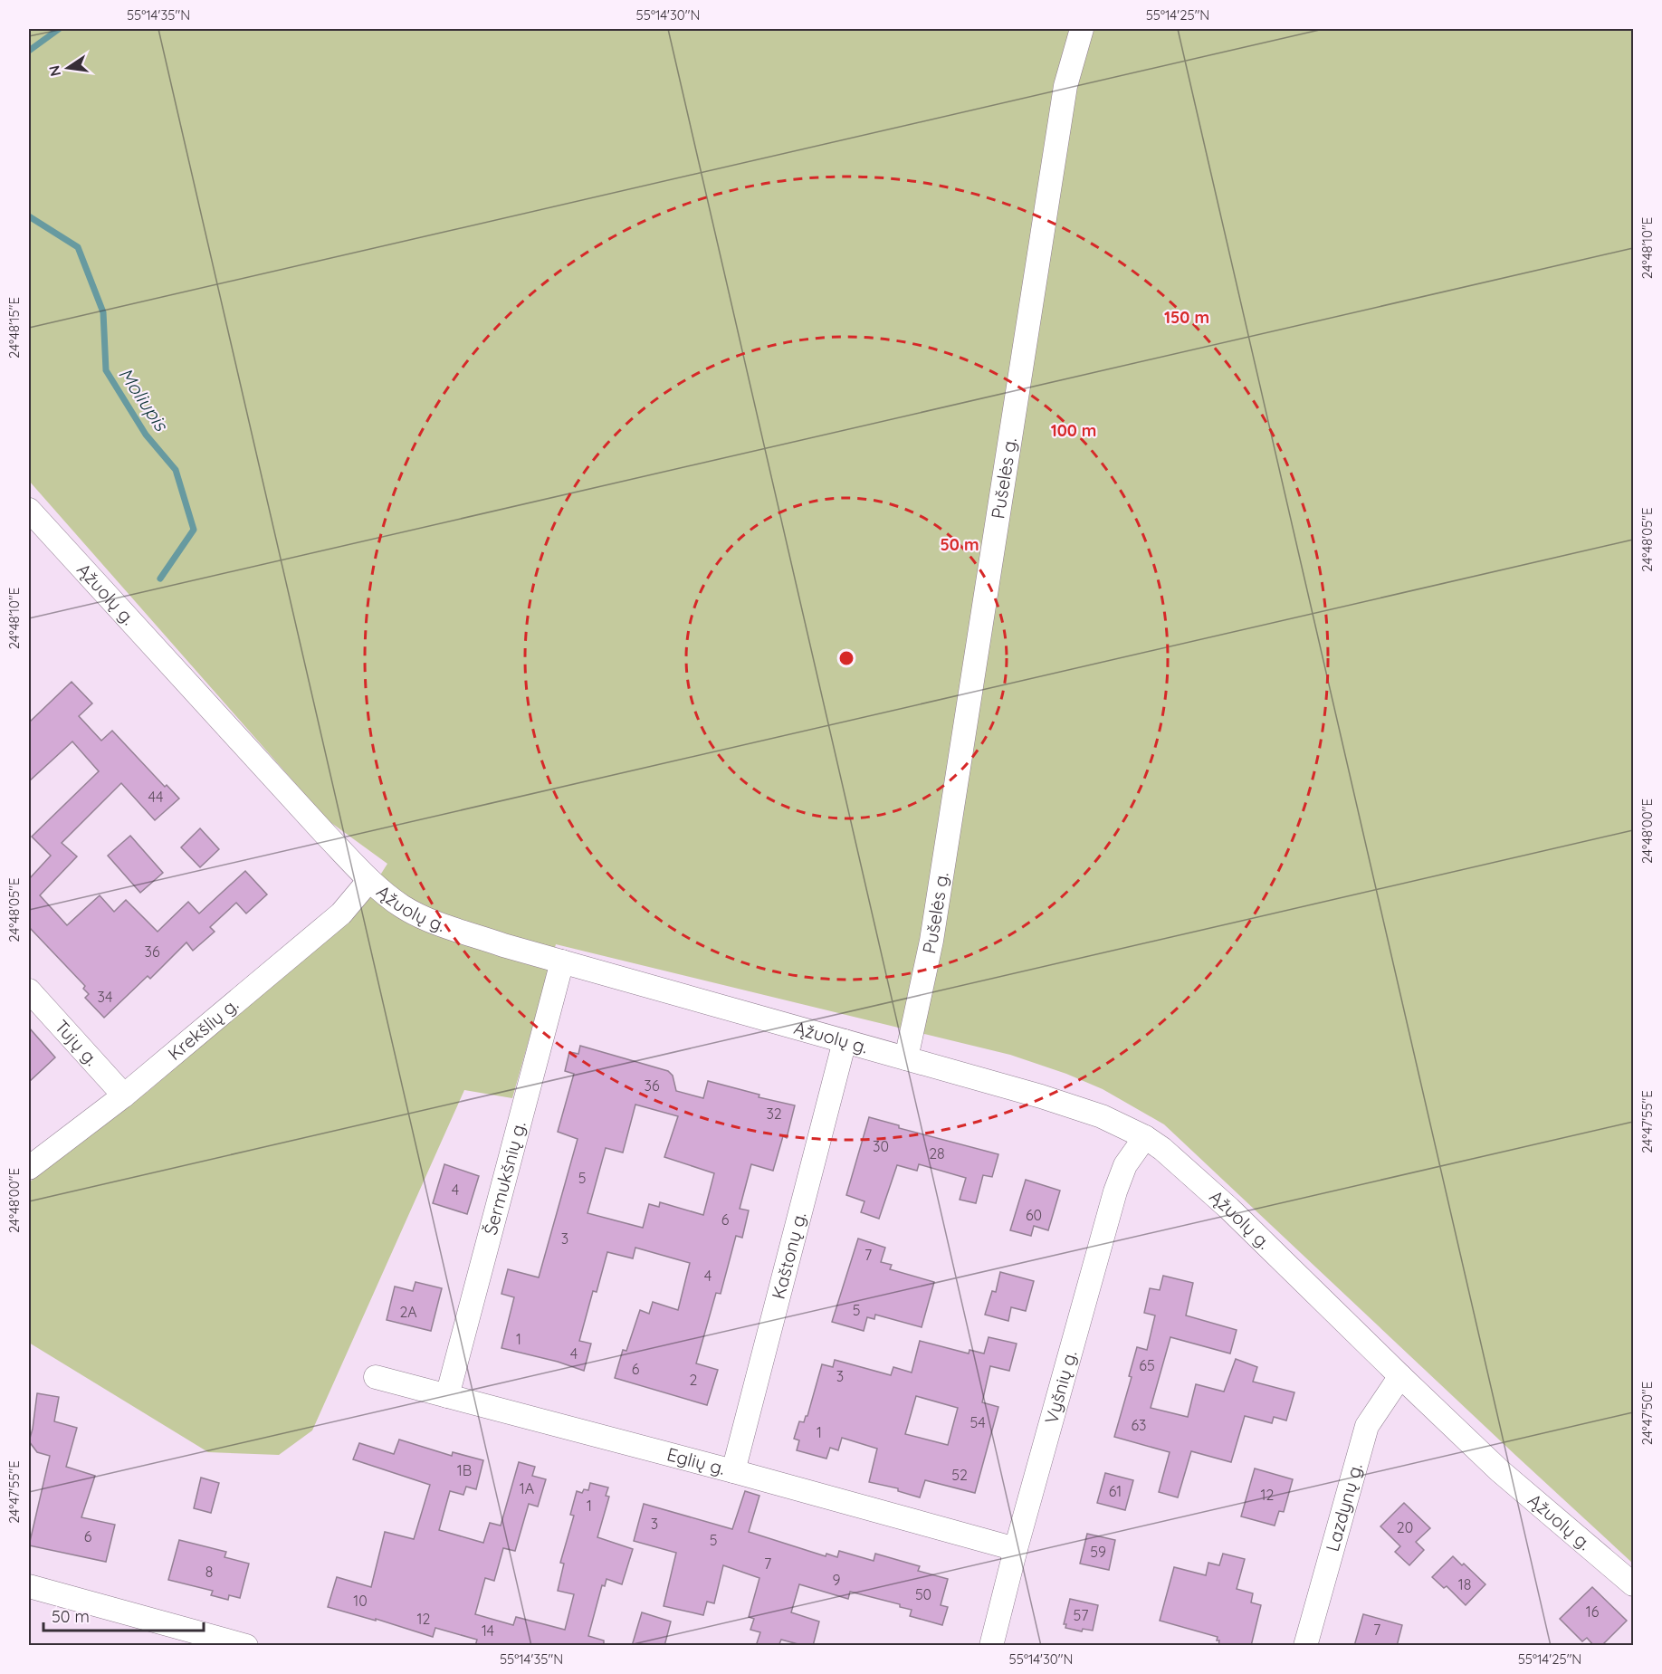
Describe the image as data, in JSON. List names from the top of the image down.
{
  "streets": {
    "street": [
      "Pušelės g.",
      "Ąžuolų g.",
      "Krekšlių g.",
      "Tujų g.",
      "Šermukšnių g.",
      "Kaštonų g.",
      "Vyšnių g.",
      "Eglių g.",
      "Lazdynų g."
    ]
  },
  "crossings": [
    ["Pušelės g.", "Ąžuolų g."],
    ["Ąžuolų g.", "Krekšlių g."],
    ["Ąžuolų g.", "Šermukšnių g."],
    ["Ąžuolų g.", "Kaštonų g."],
    ["Ąžuolų g.", "Vyšnių g."],
    ["Ąžuolų g.", "Lazdynų g."],
    ["Krekšlių g.", "Tujų g."],
    ["Šermukšnių g.", "Eglių g."],
    ["Kaštonų g.", "Eglių g."],
    ["Vyšnių g.", "Eglių g."]
  ],
  "water": ["Moliupis"],
  "house_numbers": [
    "44",
    "36",
    "34",
    "36",
    "32",
    "30",
    "28",
    "5",
    "4",
    "60",
    "6",
    "3",
    "7",
    "4",
    "5",
    "2A",
    "1",
    "4",
    "65",
    "6",
    "3",
    "2",
    "54",
    "63",
    "1",
    "1B",
    "52",
    "1A",
    "61",
    "12",
    "1",
    "3",
    "20",
    "6",
    "5",
    "59",
    "7",
    "8",
    "9",
    "18",
    "50",
    "10",
    "16",
    "57",
    "12",
    "7",
    "14"
  ],
  "scale_bar": "50 m",
  "north": "left",
  "coordinates": [
    "55°14'35\"N",
    "55°14'30\"N",
    "55°14'25\"N",
    "24°48'10\"E",
    "24°48'15\"E",
    "24°48'05\"E",
    "24°48'00\"E",
    "24°47'55\"E",
    "24°47'50\"E"
  ],
  "rings": ["150 m", "100 m", "50 m"]
}
